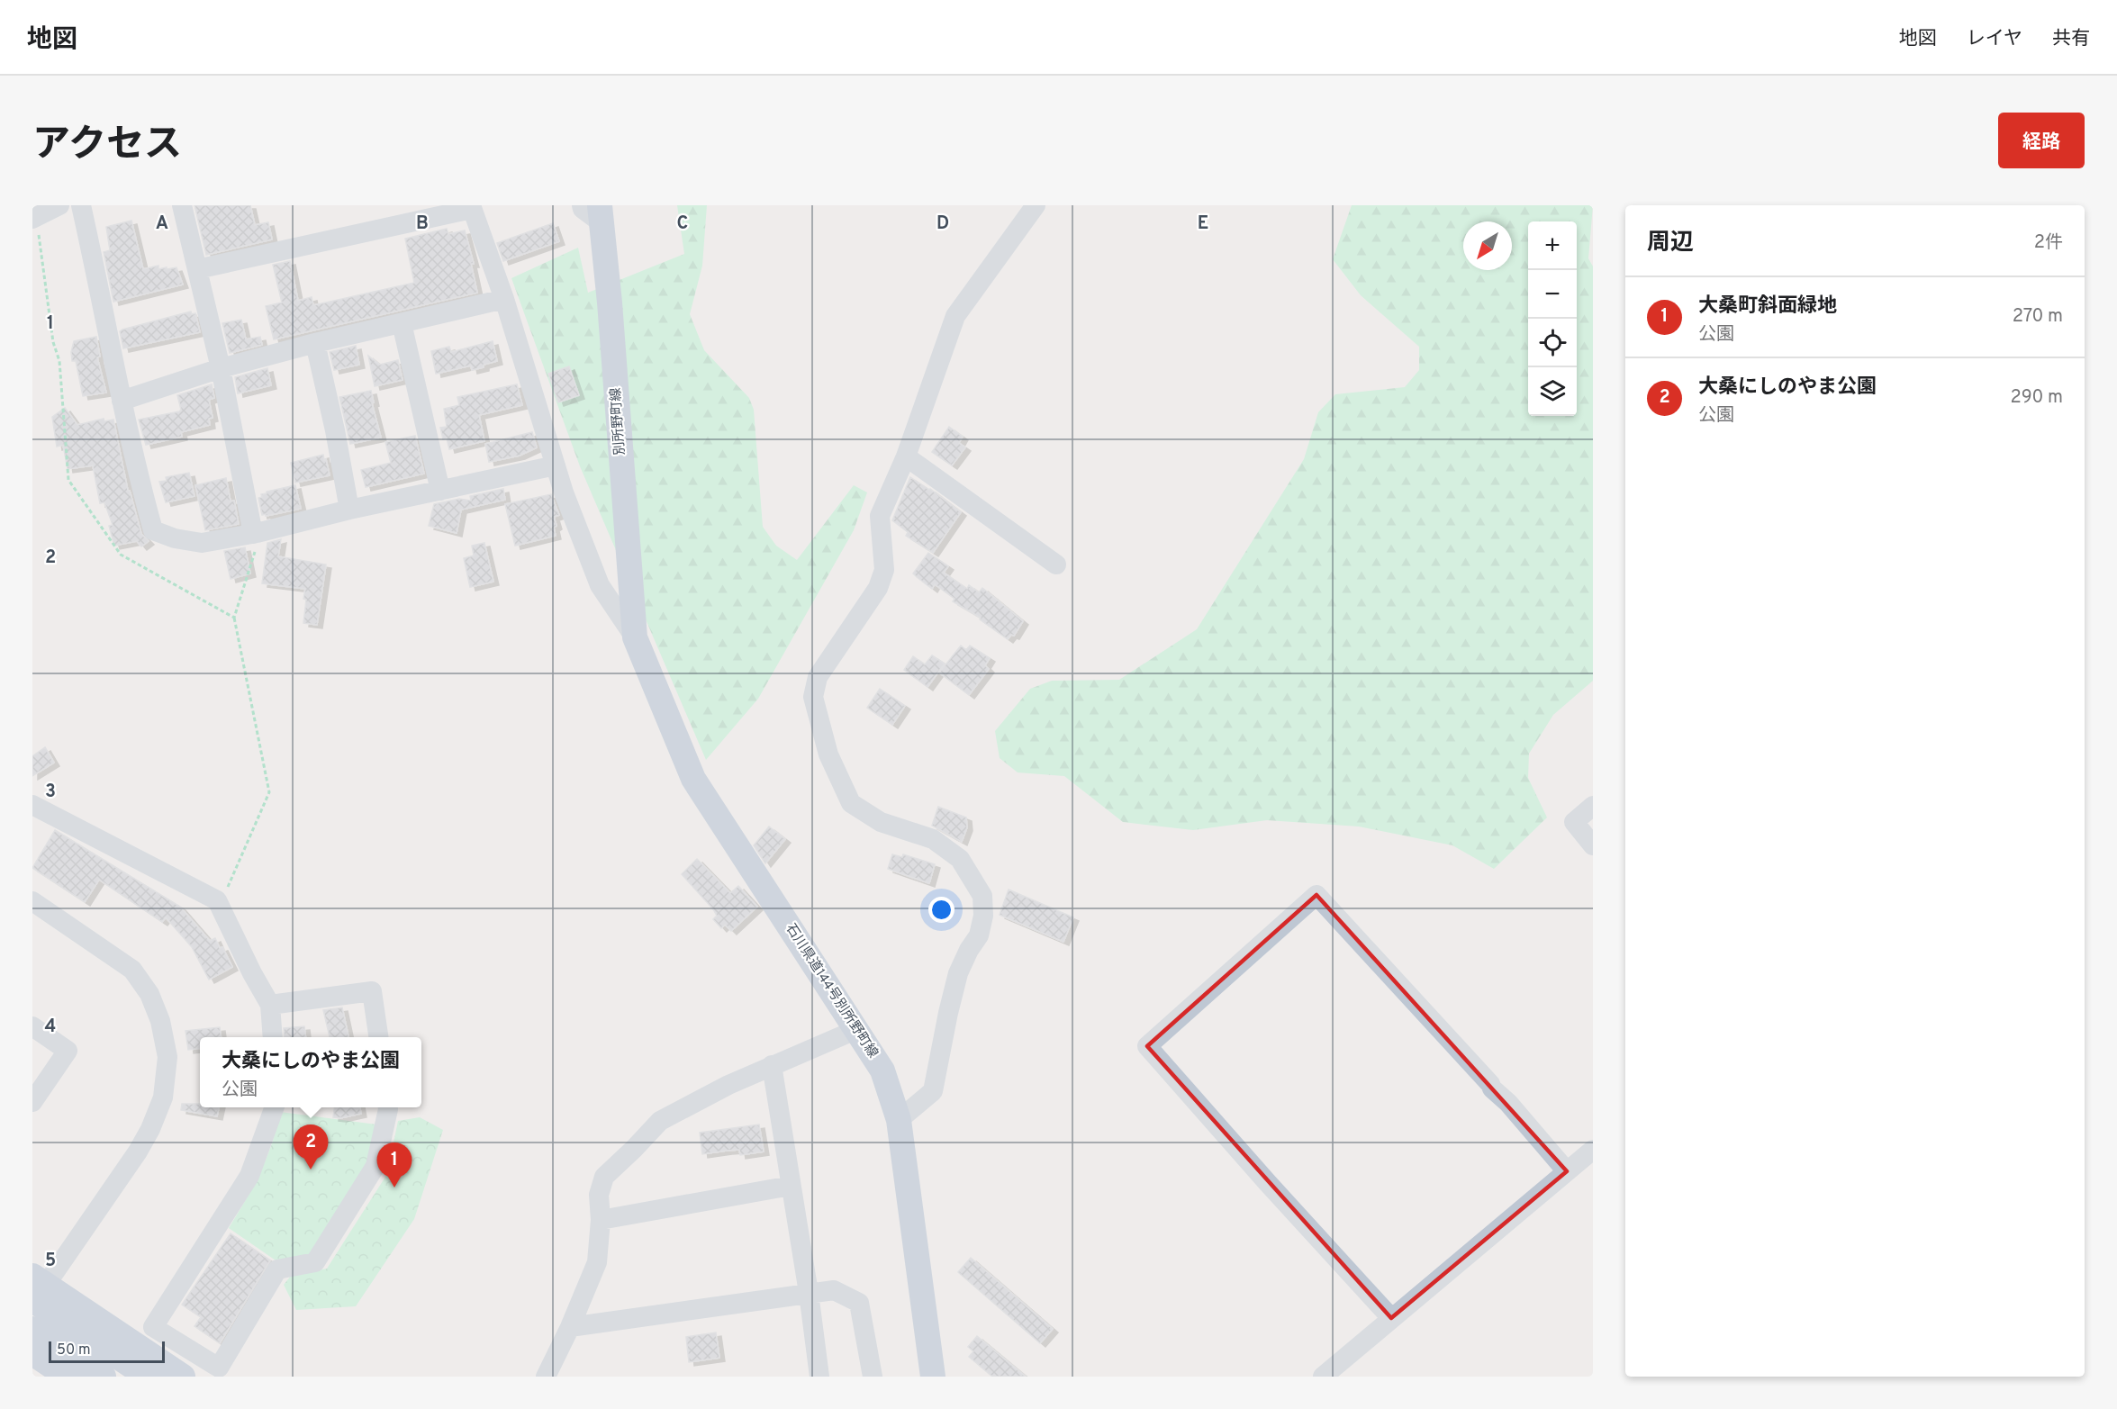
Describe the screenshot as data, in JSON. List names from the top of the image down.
{
  "streets": {
    "main road": ["別所野町線", "石川県道144号別所野町線"]
  },
  "crossings": [
    ["別所野町線", "石川県道144号別所野町線"]
  ],
  "scale_bar": "50 m",
  "north": "bottom left",
  "page": {
    "header": "地図",
    "nav": ["地図", "レイヤ", "共有"],
    "title": "アクセス",
    "buttons": "経路",
    "heading": ["周辺", "2件"],
    "map_buttons": ["+", "−"],
    "list": [
      {
        "mark": "1",
        "name": "大桑町斜面緑地",
        "note": "公園",
        "value": "270 m"
      },
      {
        "mark": "2",
        "name": "大桑にしのやま公園",
        "note": "公園",
        "value": "290 m"
      }
    ],
    "popup": ["大桑にしのやま公園", "公園"],
    "pins": ["2", "1"],
    "scale": "50 m"
  },
  "grid": {
    "columns": [
      "A",
      "B",
      "C",
      "D",
      "E"
    ],
    "rows": [
      "1",
      "2",
      "3",
      "4",
      "5"
    ]
  }
}
